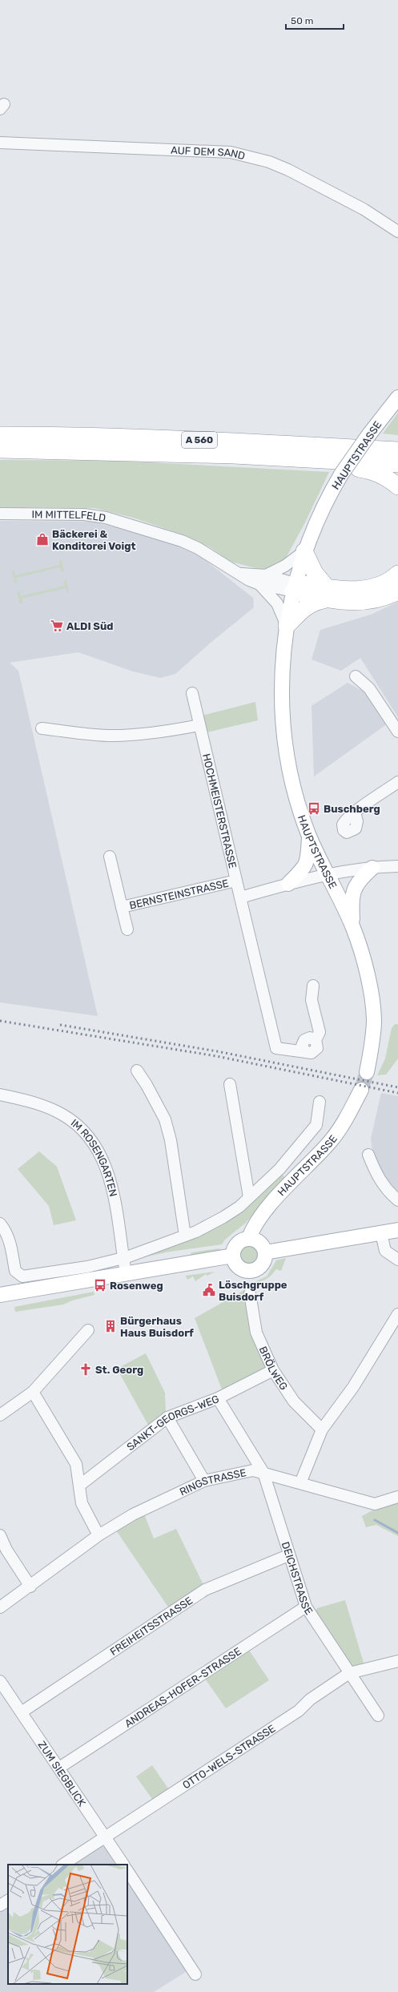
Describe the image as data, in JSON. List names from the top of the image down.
{
  "streets": {
    "highway": ["A 560"],
    "main road": ["HAUPTSTRASSE"],
    "street": [
      "AUF DEM SAND",
      "IM MITTELFELD",
      "HOCHMEISTERSTRASSE",
      "BERNSTEINSTRASSE",
      "IM ROSENGARTEN",
      "BRÖLWEG",
      "SANKT-GEORGS-WEG",
      "RINGSTRASSE",
      "DEICHSTRASSE",
      "FREIHEITSSTRASSE",
      "ANDREAS-HOFER-STRASSE",
      "OTTO-WELS-STRASSE",
      "ZUM SIEGBLICK"
    ]
  },
  "crossings": [
    ["HAUPTSTRASSE", "IM MITTELFELD"],
    ["HOCHMEISTERSTRASSE", "BERNSTEINSTRASSE"],
    ["BRÖLWEG", "SANKT-GEORGS-WEG"],
    ["SANKT-GEORGS-WEG", "DEICHSTRASSE"],
    ["RINGSTRASSE", "DEICHSTRASSE"],
    ["DEICHSTRASSE", "FREIHEITSSTRASSE"],
    ["DEICHSTRASSE", "ANDREAS-HOFER-STRASSE"],
    ["DEICHSTRASSE", "OTTO-WELS-STRASSE"],
    ["FREIHEITSSTRASSE", "ZUM SIEGBLICK"],
    ["ANDREAS-HOFER-STRASSE", "ZUM SIEGBLICK"],
    ["OTTO-WELS-STRASSE", "ZUM SIEGBLICK"]
  ],
  "places": {
    "shop": ["Bäckerei & Konditorei Voigt"],
    "supermarket": ["ALDI Süd"],
    "bus stop": ["Buschberg", "Rosenweg"],
    "public building": ["Löschgruppe Buisdorf"],
    "building": ["Bürgerhaus Haus Buisdorf"],
    "church": ["St. Georg"]
  },
  "scale_bar": "50 m"
}
